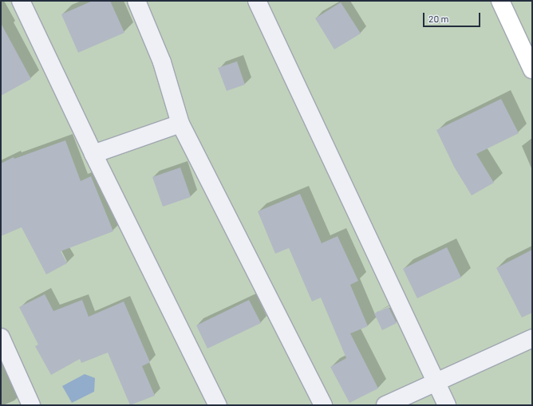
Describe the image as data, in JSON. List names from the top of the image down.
{
  "scale_bar": "20 m"
}
